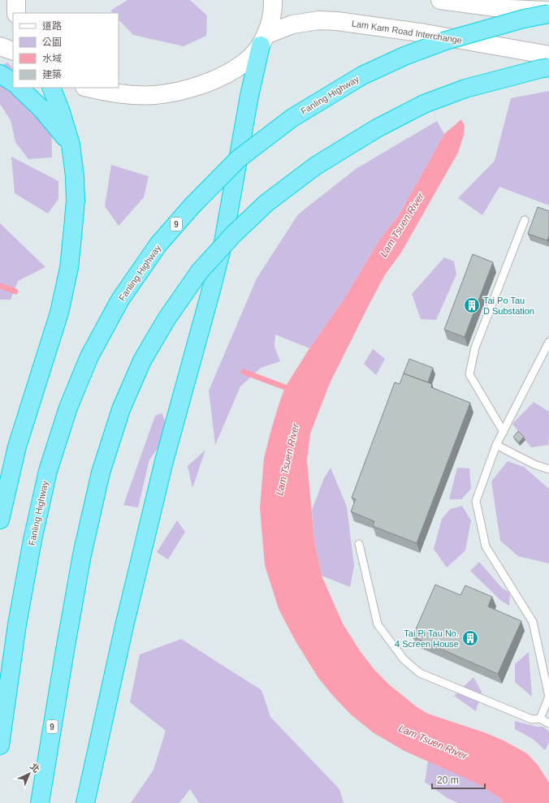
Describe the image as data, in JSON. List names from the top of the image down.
{
  "streets": {
    "highway": ["Fanling Highway", "9"],
    "main road": ["Lam Kam Road Interchange"]
  },
  "water": ["Lam Tsuen River"],
  "places": {
    "building": ["Tai Po Tau D Substation", "Tai Pi Tau No. 4 Screen House"]
  },
  "legend": [
    "道路",
    "公園",
    "水域",
    "建築"
  ],
  "scale_bar": "20 m",
  "north": "top right"
}
